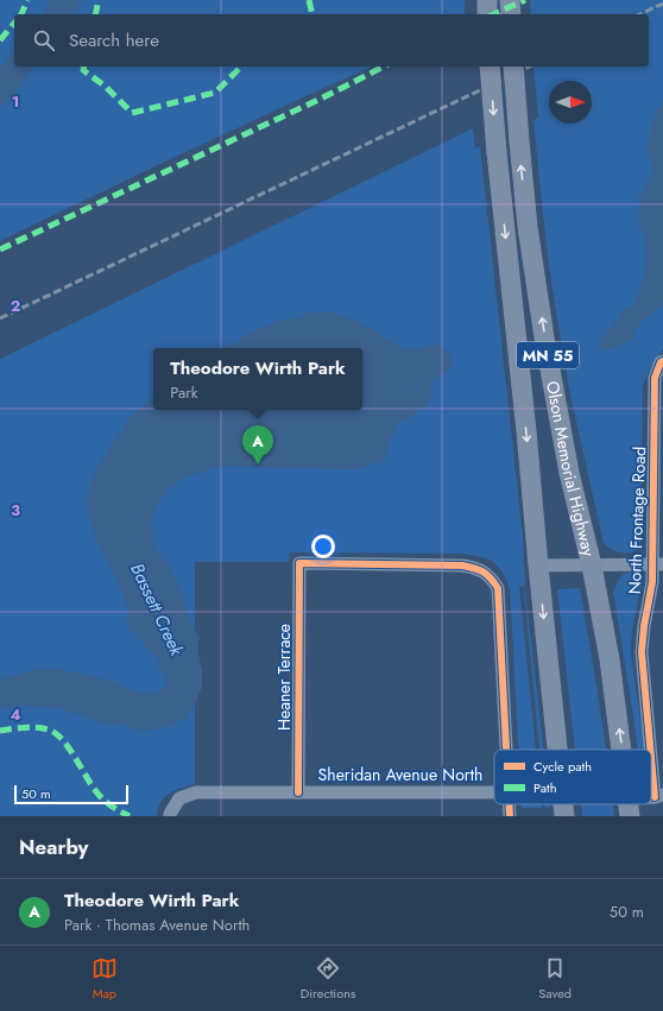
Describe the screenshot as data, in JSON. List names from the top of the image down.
{
  "streets": {
    "main road": ["MN 55", "Olson Memorial Highway"],
    "street": ["North Frontage Road", "Heaner Terrace", "Sheridan Avenue North"]
  },
  "crossings": [
    ["Heaner Terrace", "Sheridan Avenue North"]
  ],
  "water": ["Bassett Creek"],
  "legend": ["Cycle path", "Path"],
  "scale_bar": "50 m",
  "north": "right",
  "page": {
    "search": "Search here",
    "popup": ["Theodore Wirth Park", "Park"],
    "pins": "A",
    "scale": "50 m",
    "heading": "Nearby",
    "list": [
      {
        "mark": "A",
        "name": "Theodore Wirth Park",
        "note": "Park · Thomas Avenue North",
        "value": "50 m"
      }
    ],
    "nav": ["Map", "Directions", "Saved"]
  },
  "grid": {
    "rows": [
      "1",
      "2",
      "3",
      "4"
    ]
  }
}
